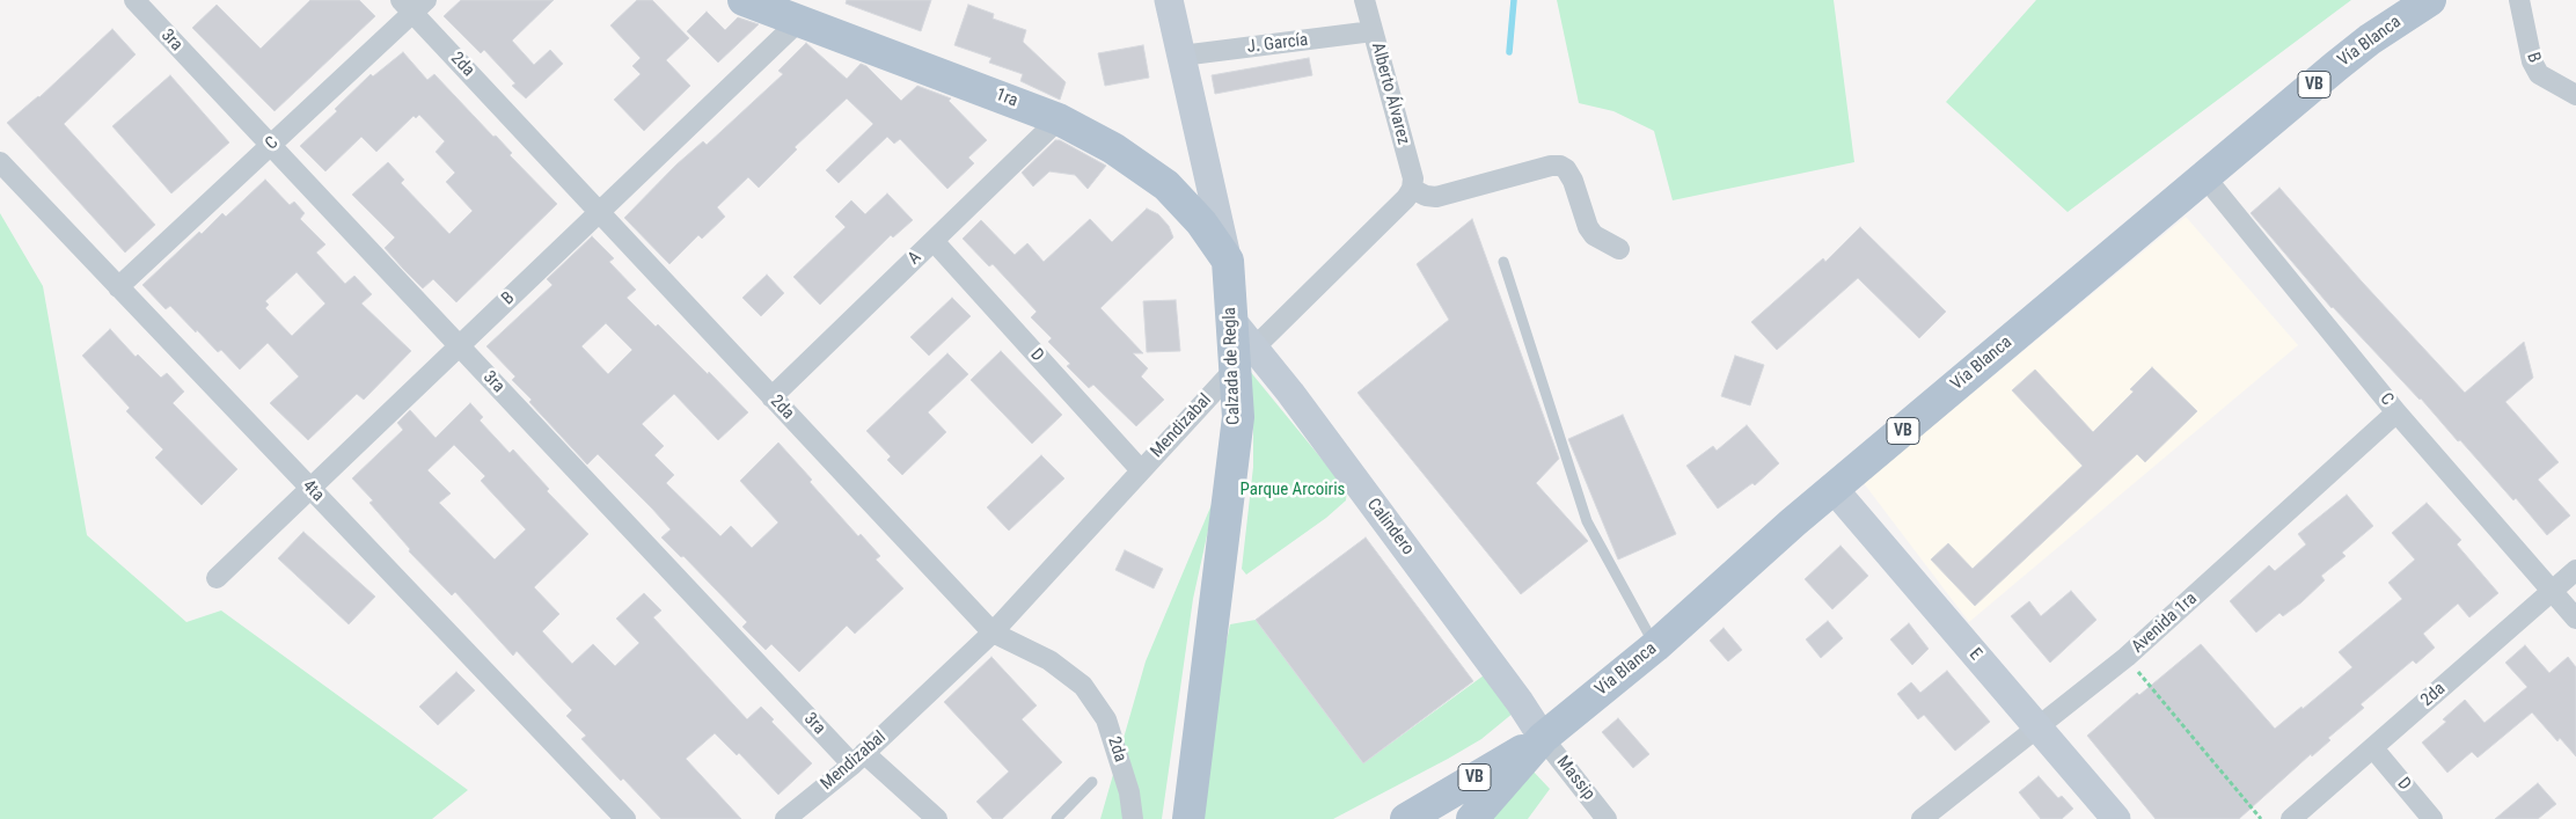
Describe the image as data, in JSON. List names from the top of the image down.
{
  "streets": {
    "main road": [
      "Vía Blanca",
      "VB",
      "1ra",
      "Calzada de Regla",
      "Calindero",
      "E"
    ],
    "street": [
      "3ra",
      "J. García",
      "B",
      "2da",
      "Alberto Álvarez",
      "C",
      "A",
      "D",
      "Mendizabal",
      "4ta",
      "Avenida 1ra",
      "Massip"
    ]
  },
  "crossings": [
    ["3ra", "B"],
    ["3ra", "C"],
    ["3ra", "Mendizabal"],
    ["Vía Blanca", "C"],
    ["Vía Blanca", "Calindero"],
    ["Vía Blanca", "E"],
    ["Vía Blanca", "Massip"],
    ["J. García", "Alberto Álvarez"],
    ["J. García", "Calzada de Regla"],
    ["B", "2da"],
    ["B", "1ra"],
    ["B", "4ta"],
    ["2da", "C"],
    ["2da", "A"],
    ["2da", "D"],
    ["2da", "Mendizabal"],
    ["Alberto Álvarez", "Mendizabal"],
    ["1ra", "A"],
    ["1ra", "Calzada de Regla"],
    ["C", "4ta"],
    ["C", "Avenida 1ra"],
    ["A", "D"],
    ["D", "Mendizabal"],
    ["Calzada de Regla", "Mendizabal"],
    ["Calzada de Regla", "Calindero"],
    ["Mendizabal", "Calindero"],
    ["Calindero", "Massip"],
    ["Avenida 1ra", "E"]
  ],
  "parks": ["Parque Arcoiris"]
}
